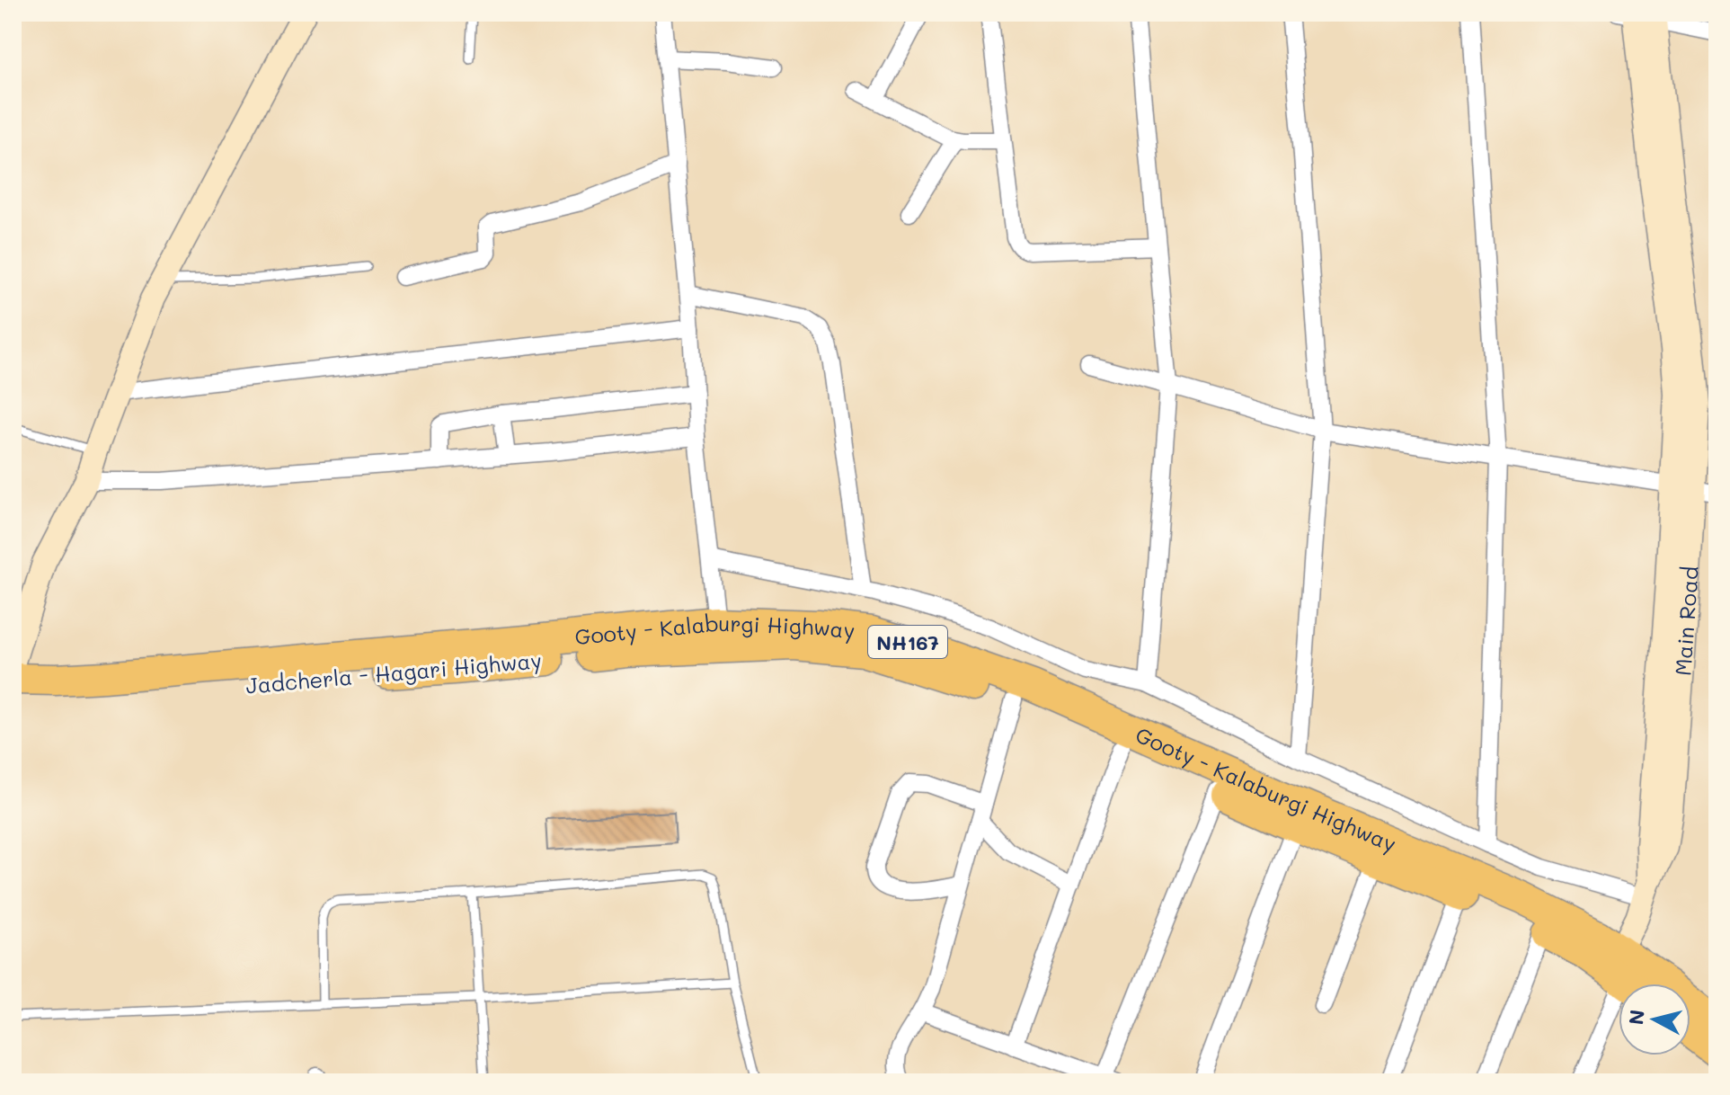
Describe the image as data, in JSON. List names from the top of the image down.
{
  "streets": {
    "highway": ["Gooty - Kalaburgi Highway", "NH167", "Jadcherla - Hagari Highway"],
    "street": ["Main Road"]
  },
  "crossings": [
    ["Main Road", "Gooty - Kalaburgi Highway"],
    ["Main Road", "Jadcherla - Hagari Highway"],
    ["Gooty - Kalaburgi Highway", "Jadcherla - Hagari Highway"]
  ],
  "north": "left"
}
